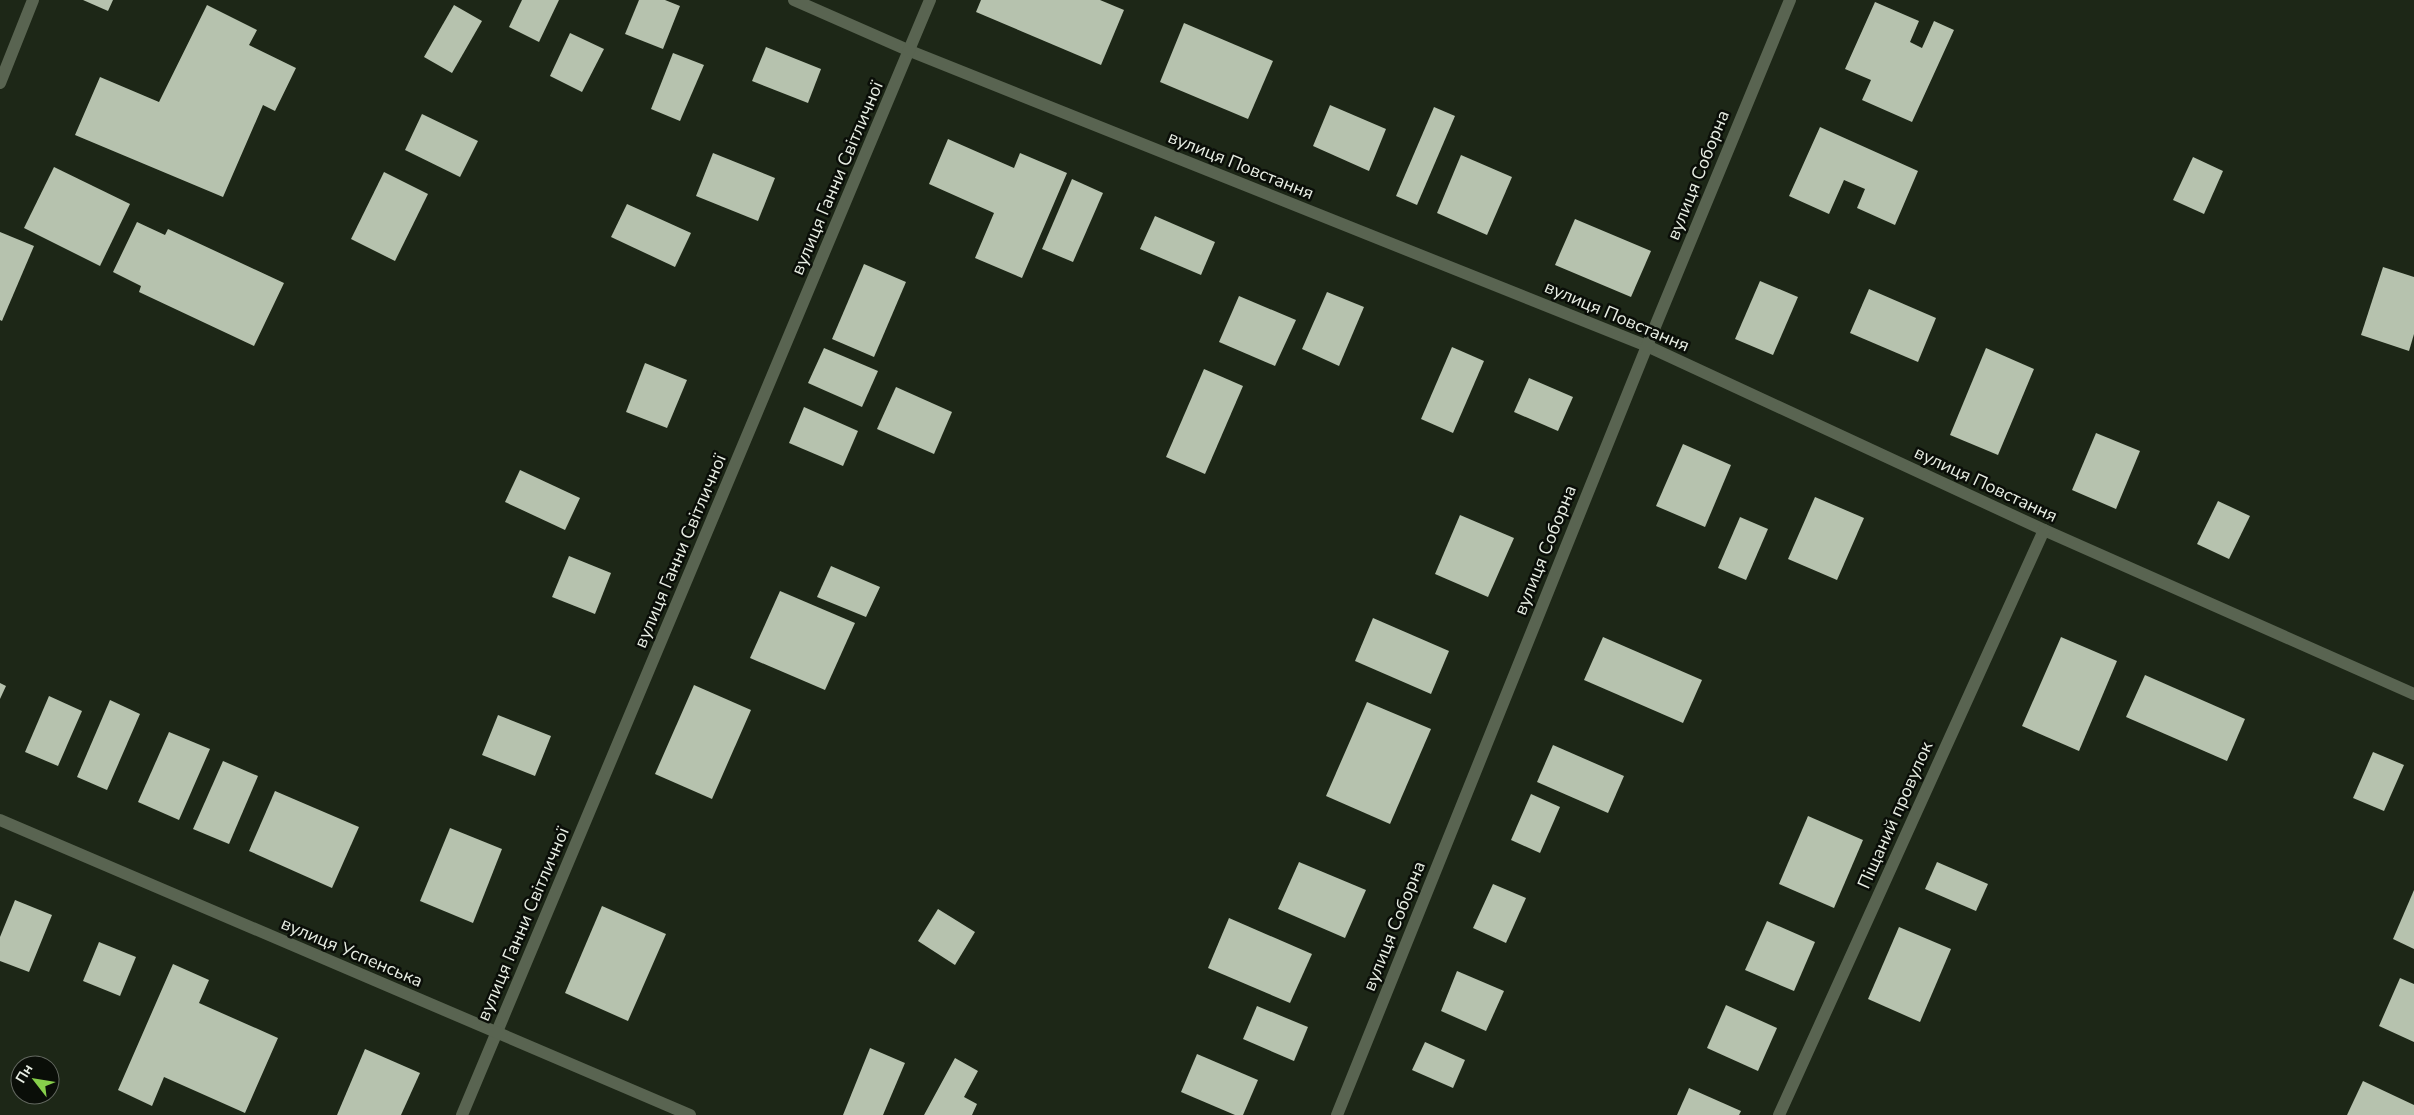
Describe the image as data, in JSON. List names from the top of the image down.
{
  "streets": {
    "street": [
      "вулиця Повстання",
      "вулиця Соборна",
      "вулиця Ганни Світличної",
      "Піщаний провулок",
      "вулиця Успенська"
    ]
  },
  "crossings": [
    ["вулиця Повстання", "вулиця Соборна"],
    ["вулиця Повстання", "вулиця Ганни Світличної"],
    ["вулиця Повстання", "Піщаний провулок"],
    ["вулиця Ганни Світличної", "вулиця Успенська"]
  ],
  "north": "top left"
}
